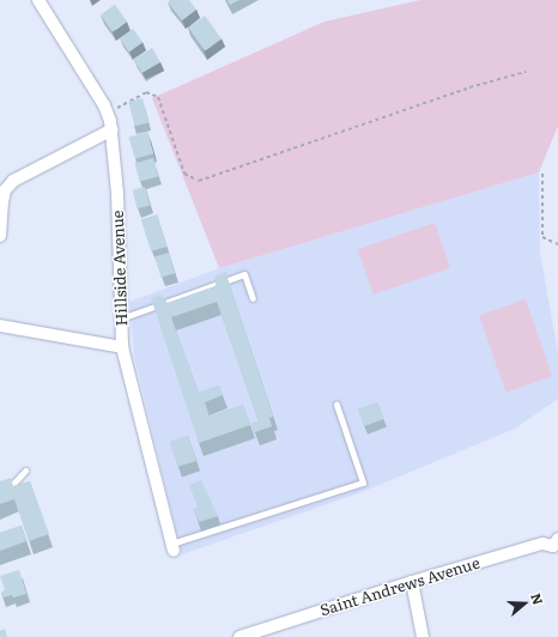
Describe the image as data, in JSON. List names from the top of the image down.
{
  "streets": {
    "street": ["Hillside Avenue", "Saint Andrews Avenue"]
  },
  "north": "right"
}
